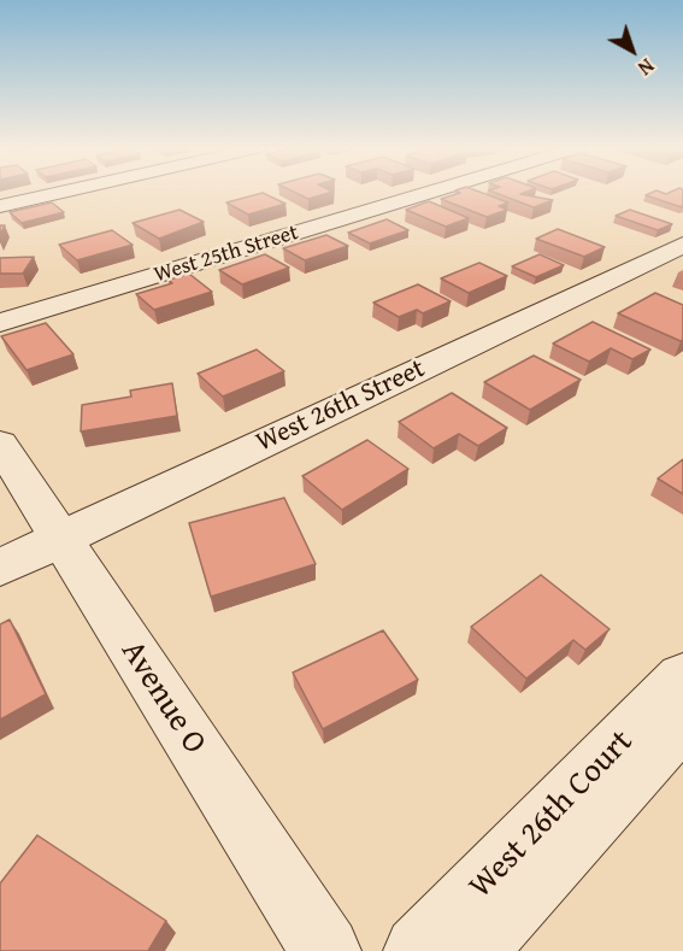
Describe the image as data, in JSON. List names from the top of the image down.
{
  "streets": {
    "street": [
      "West 25th Street",
      "West 26th Street",
      "Avenue O",
      "West 26th Court"
    ]
  },
  "crossings": [
    ["West 26th Street", "Avenue O"]
  ],
  "north": "bottom right"
}
